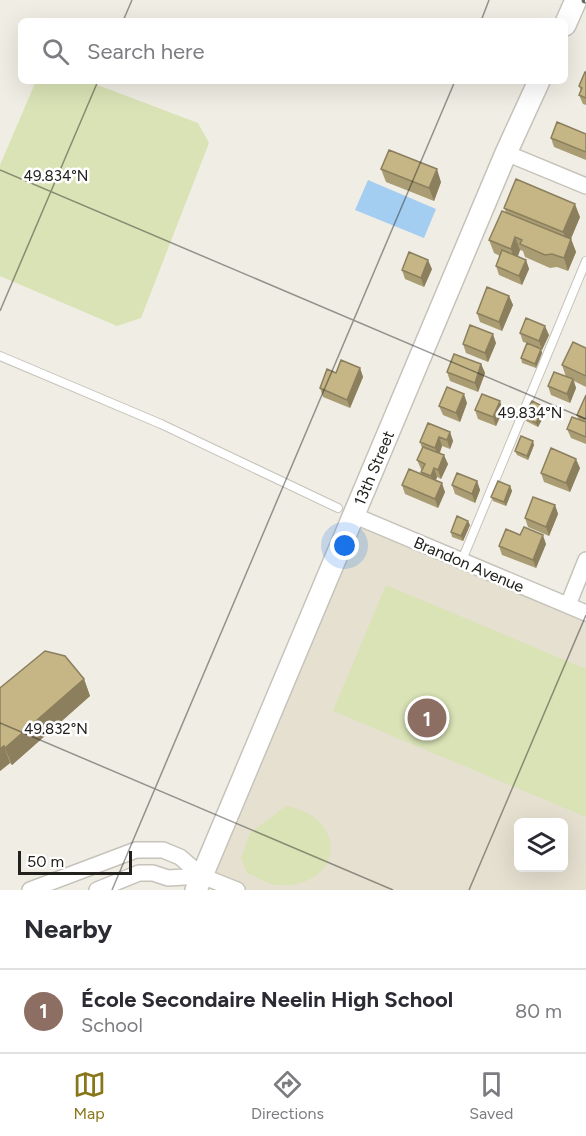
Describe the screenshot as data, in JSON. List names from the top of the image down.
{
  "streets": {
    "street": ["13th Street", "Brandon Avenue"]
  },
  "crossings": [
    ["13th Street", "Brandon Avenue"]
  ],
  "scale_bar": "50 m",
  "page": {
    "search": "Search here",
    "pins": "1",
    "scale": "50 m",
    "heading": "Nearby",
    "list": [
      {
        "mark": "1",
        "name": "École Secondaire Neelin High School",
        "note": "School",
        "value": "80 m"
      }
    ],
    "nav": ["Map", "Directions", "Saved"]
  },
  "coordinates": ["49.834°N", "49.832°N"]
}
